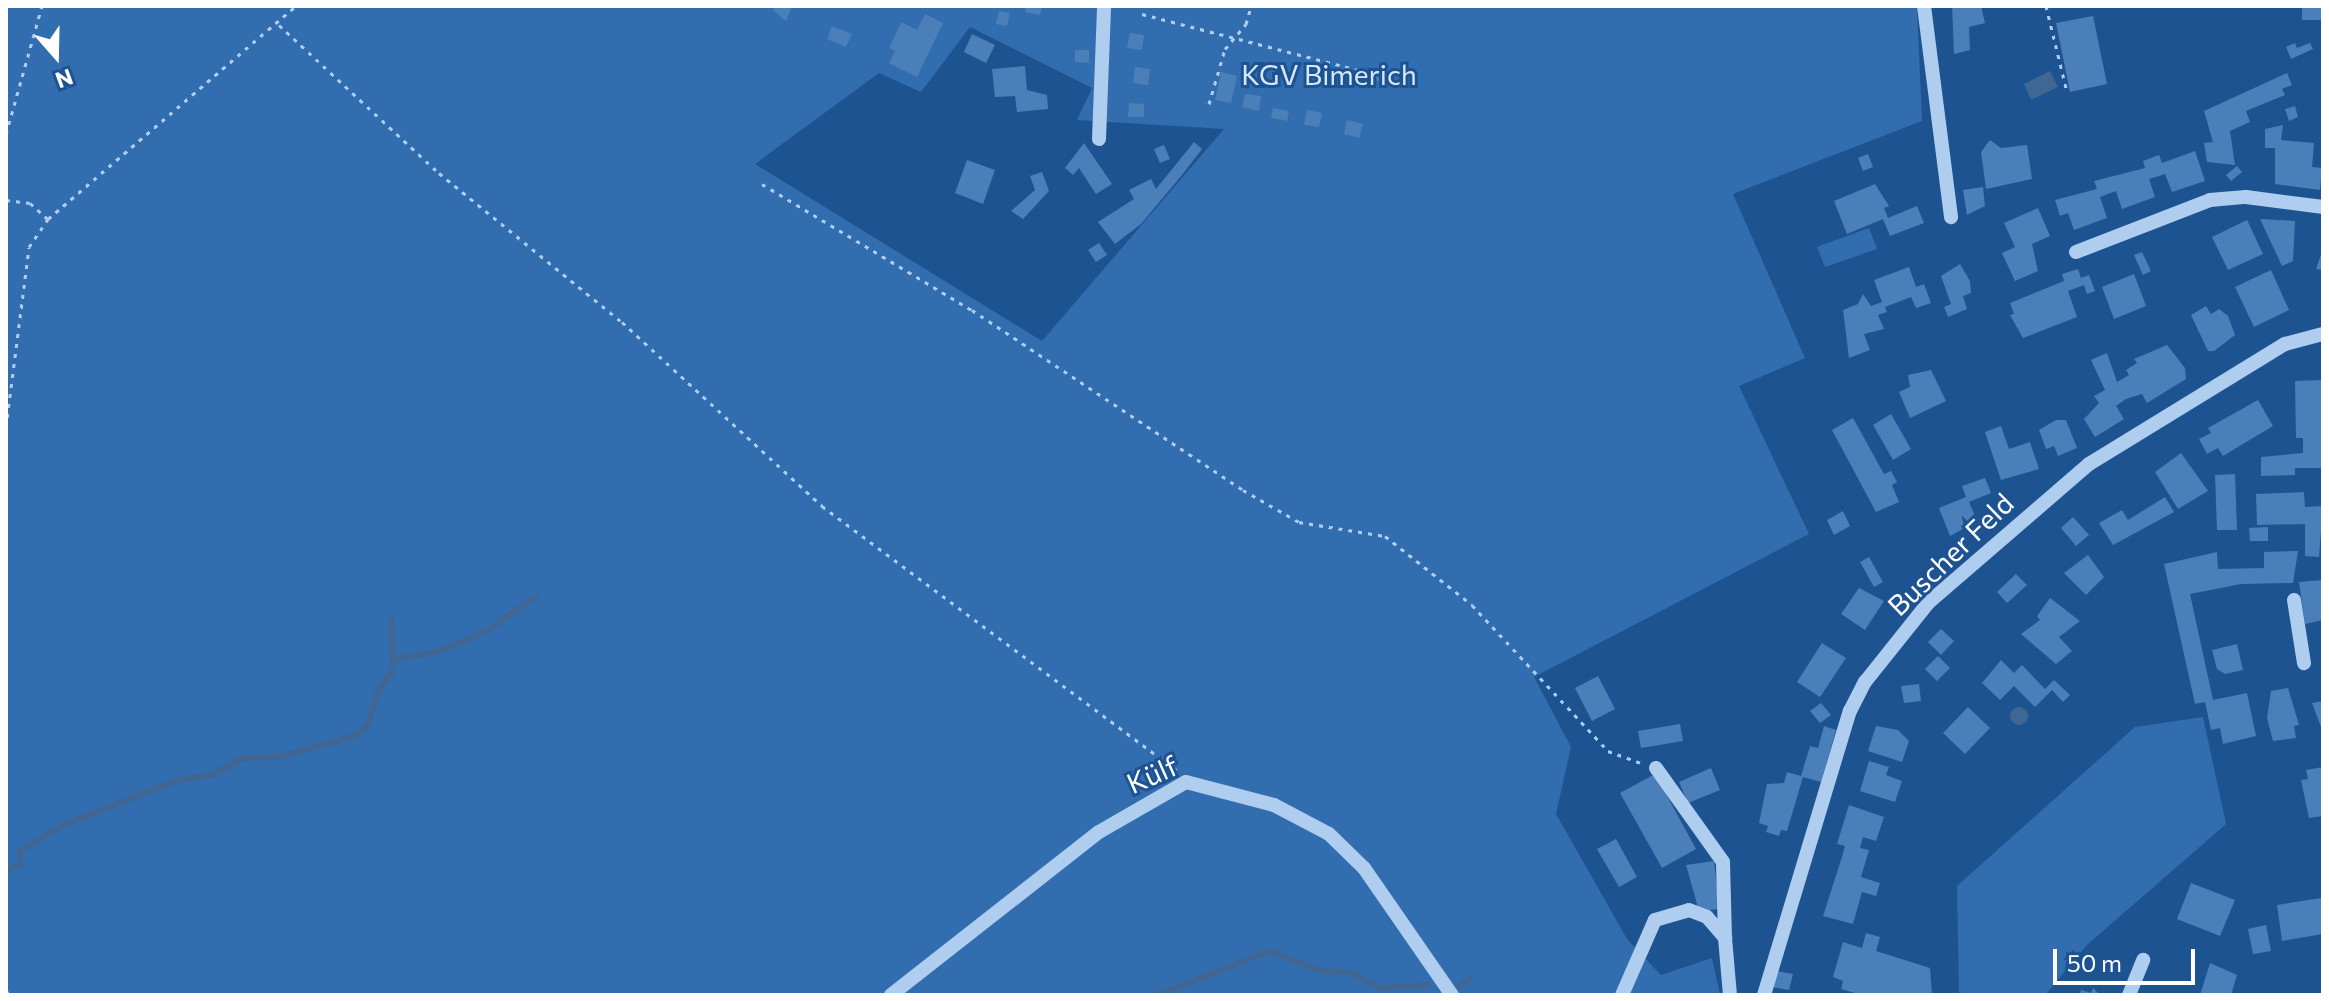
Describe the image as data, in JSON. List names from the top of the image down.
{
  "streets": {
    "street": ["Buscher Feld", "Külf"]
  },
  "parks": ["KGV Bimerich"],
  "scale_bar": "50 m",
  "north": "bottom"
}
